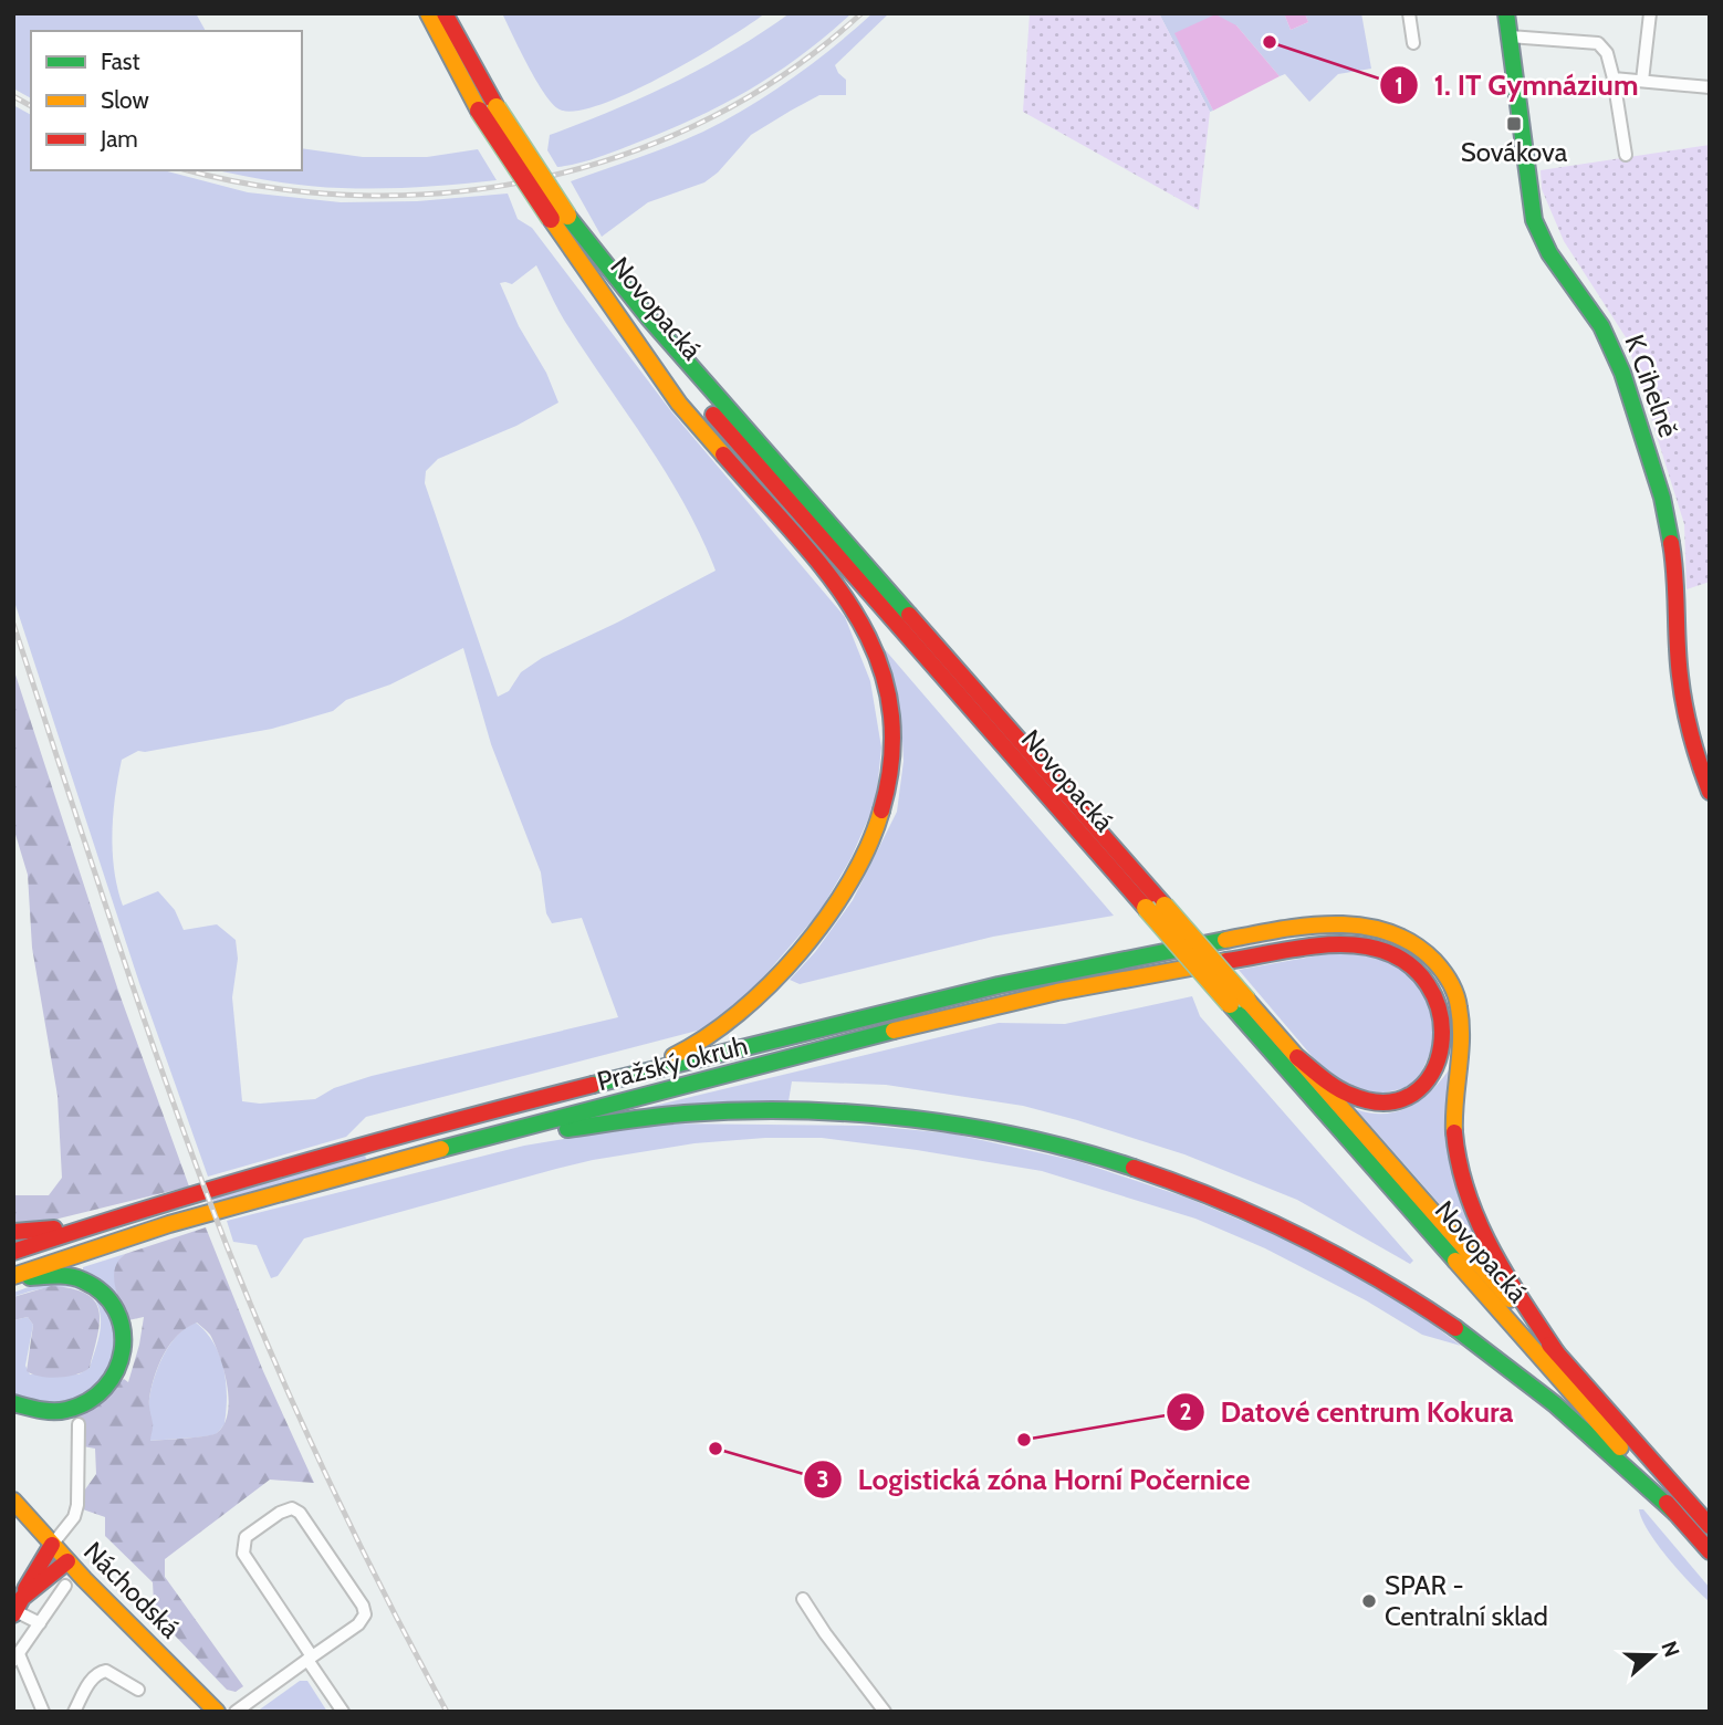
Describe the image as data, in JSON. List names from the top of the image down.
{
  "streets": {
    "main road": [
      "Novopacká",
      "K Cihelně",
      "Pražský okruh",
      "Náchodská"
    ]
  },
  "crossings": [
    ["Novopacká", "Pražský okruh"]
  ],
  "places": {
    "other": [
      "1. IT Gymnázium",
      "Datové centrum Kokura",
      "Logistická zóna Horní Počernice",
      "SPAR - Centralní sklad"
    ],
    "transit": ["Sovákova"]
  },
  "legend": ["Fast", "Slow", "Jam"],
  "north": "right"
}
